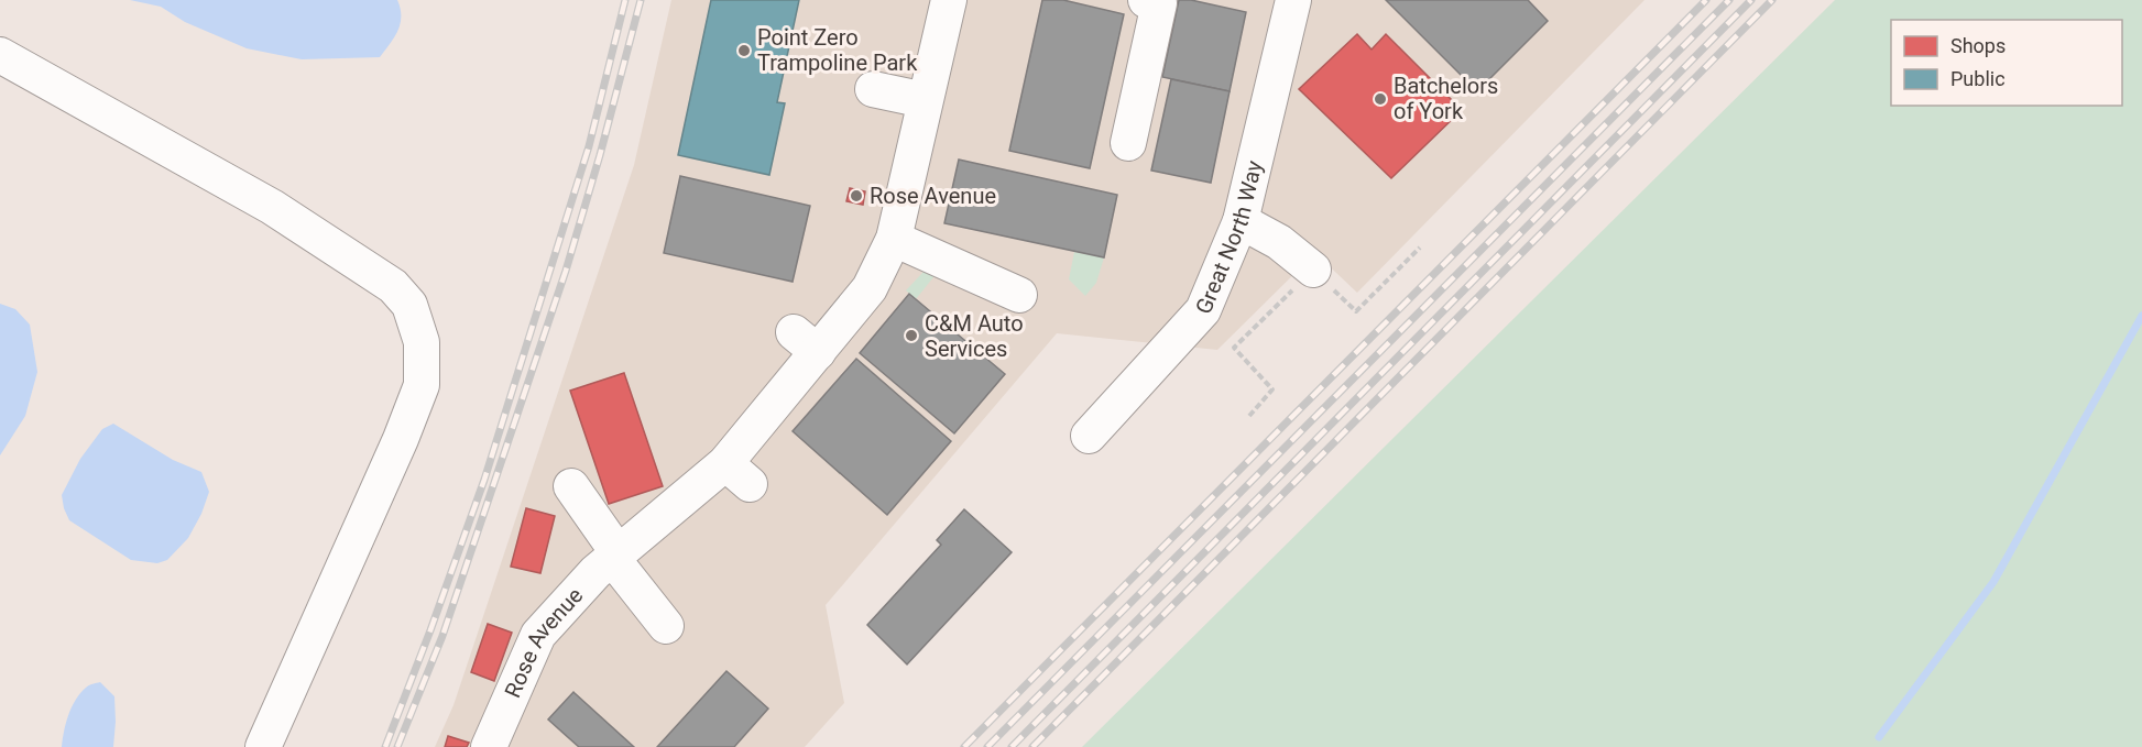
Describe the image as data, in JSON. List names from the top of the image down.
{
  "streets": {
    "street": ["Great North Way", "Rose Avenue"]
  },
  "places": [
    "Point Zero Trampoline Park",
    "Batchelors of York",
    "Rose Avenue",
    "C&M Auto Services"
  ],
  "legend": ["Shops", "Public"]
}
